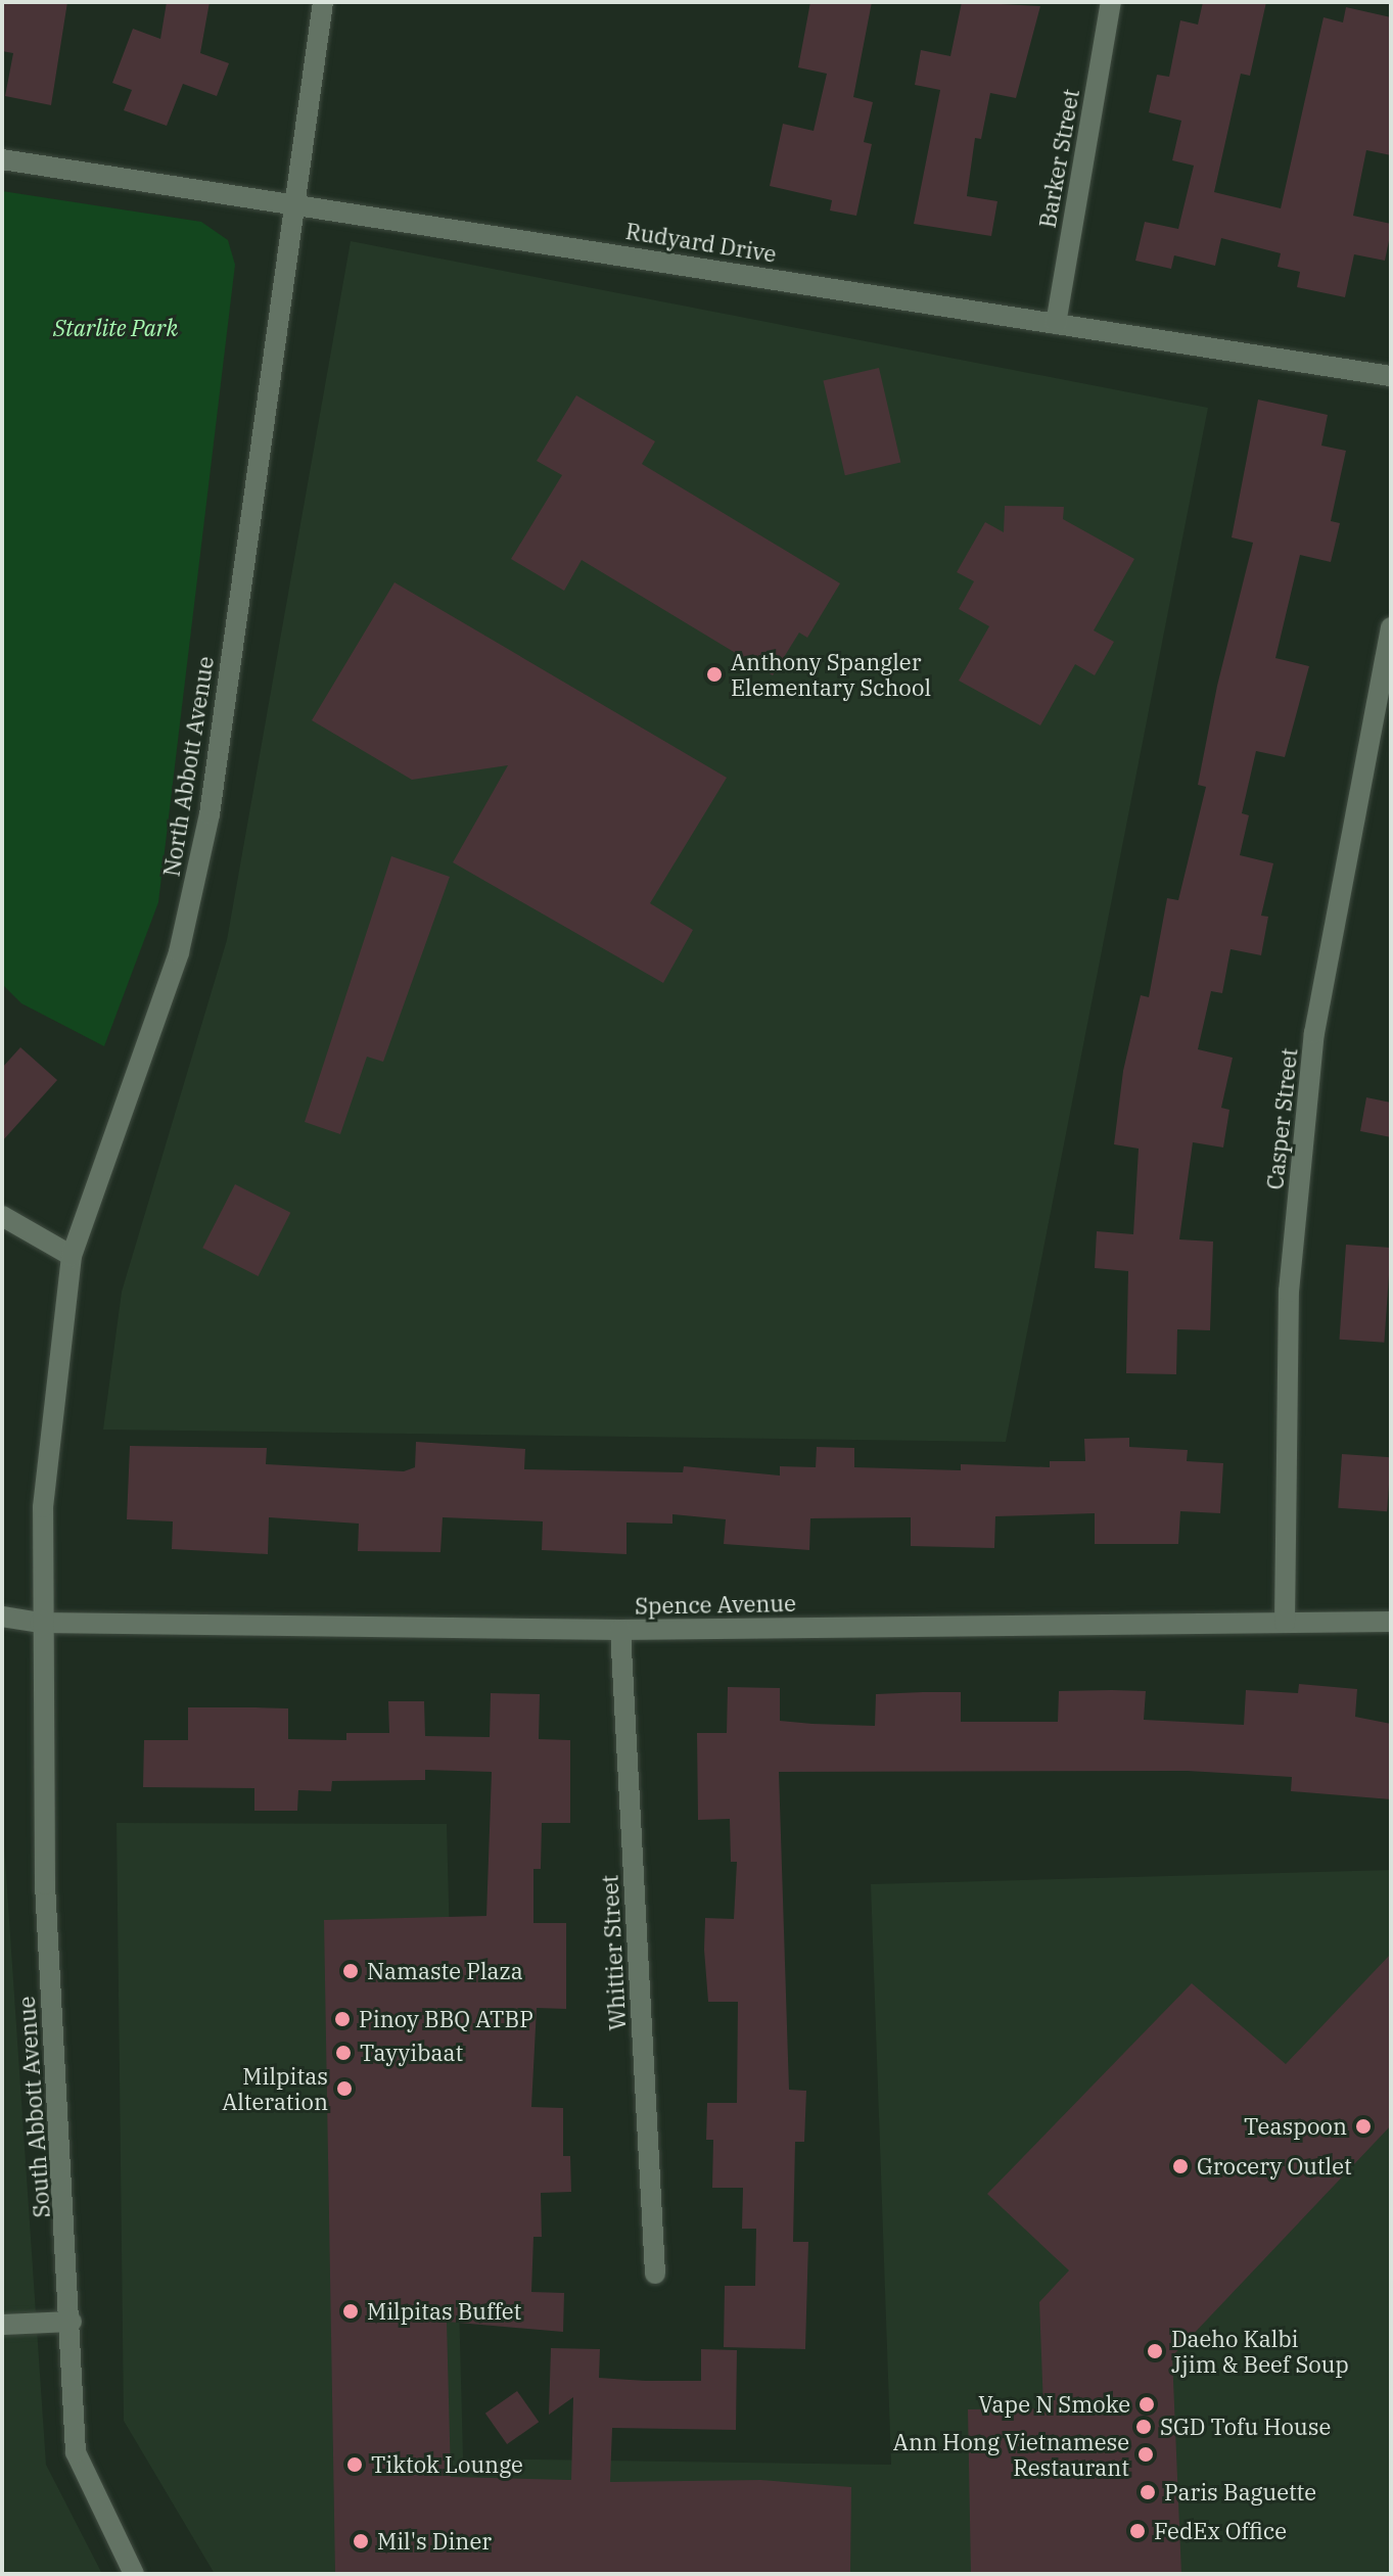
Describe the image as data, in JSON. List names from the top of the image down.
{
  "streets": {
    "street": [
      "Barker Street",
      "Rudyard Drive",
      "North Abbott Avenue",
      "Casper Street",
      "Spence Avenue",
      "Whittier Street",
      "South Abbott Avenue"
    ]
  },
  "crossings": [
    ["Barker Street", "Rudyard Drive"],
    ["Rudyard Drive", "North Abbott Avenue"],
    ["North Abbott Avenue", "Spence Avenue"],
    ["North Abbott Avenue", "South Abbott Avenue"],
    ["Casper Street", "Spence Avenue"],
    ["Spence Avenue", "Whittier Street"],
    ["Spence Avenue", "South Abbott Avenue"]
  ],
  "parks": ["Starlite Park"],
  "places": [
    "Anthony Spangler Elementary School",
    "Namaste Plaza",
    "Pinoy BBQ ATBP",
    "Tayyibaat",
    "Milpitas Alteration",
    "Teaspoon",
    "Grocery Outlet",
    "Milpitas Buffet",
    "Daeho Kalbi Jjim & Beef Soup",
    "Vape N Smoke",
    "SGD Tofu House",
    "Ann Hong Vietnamese Restaurant",
    "Tiktok Lounge",
    "Paris Baguette",
    "FedEx Office",
    "Mil's Diner"
  ]
}
